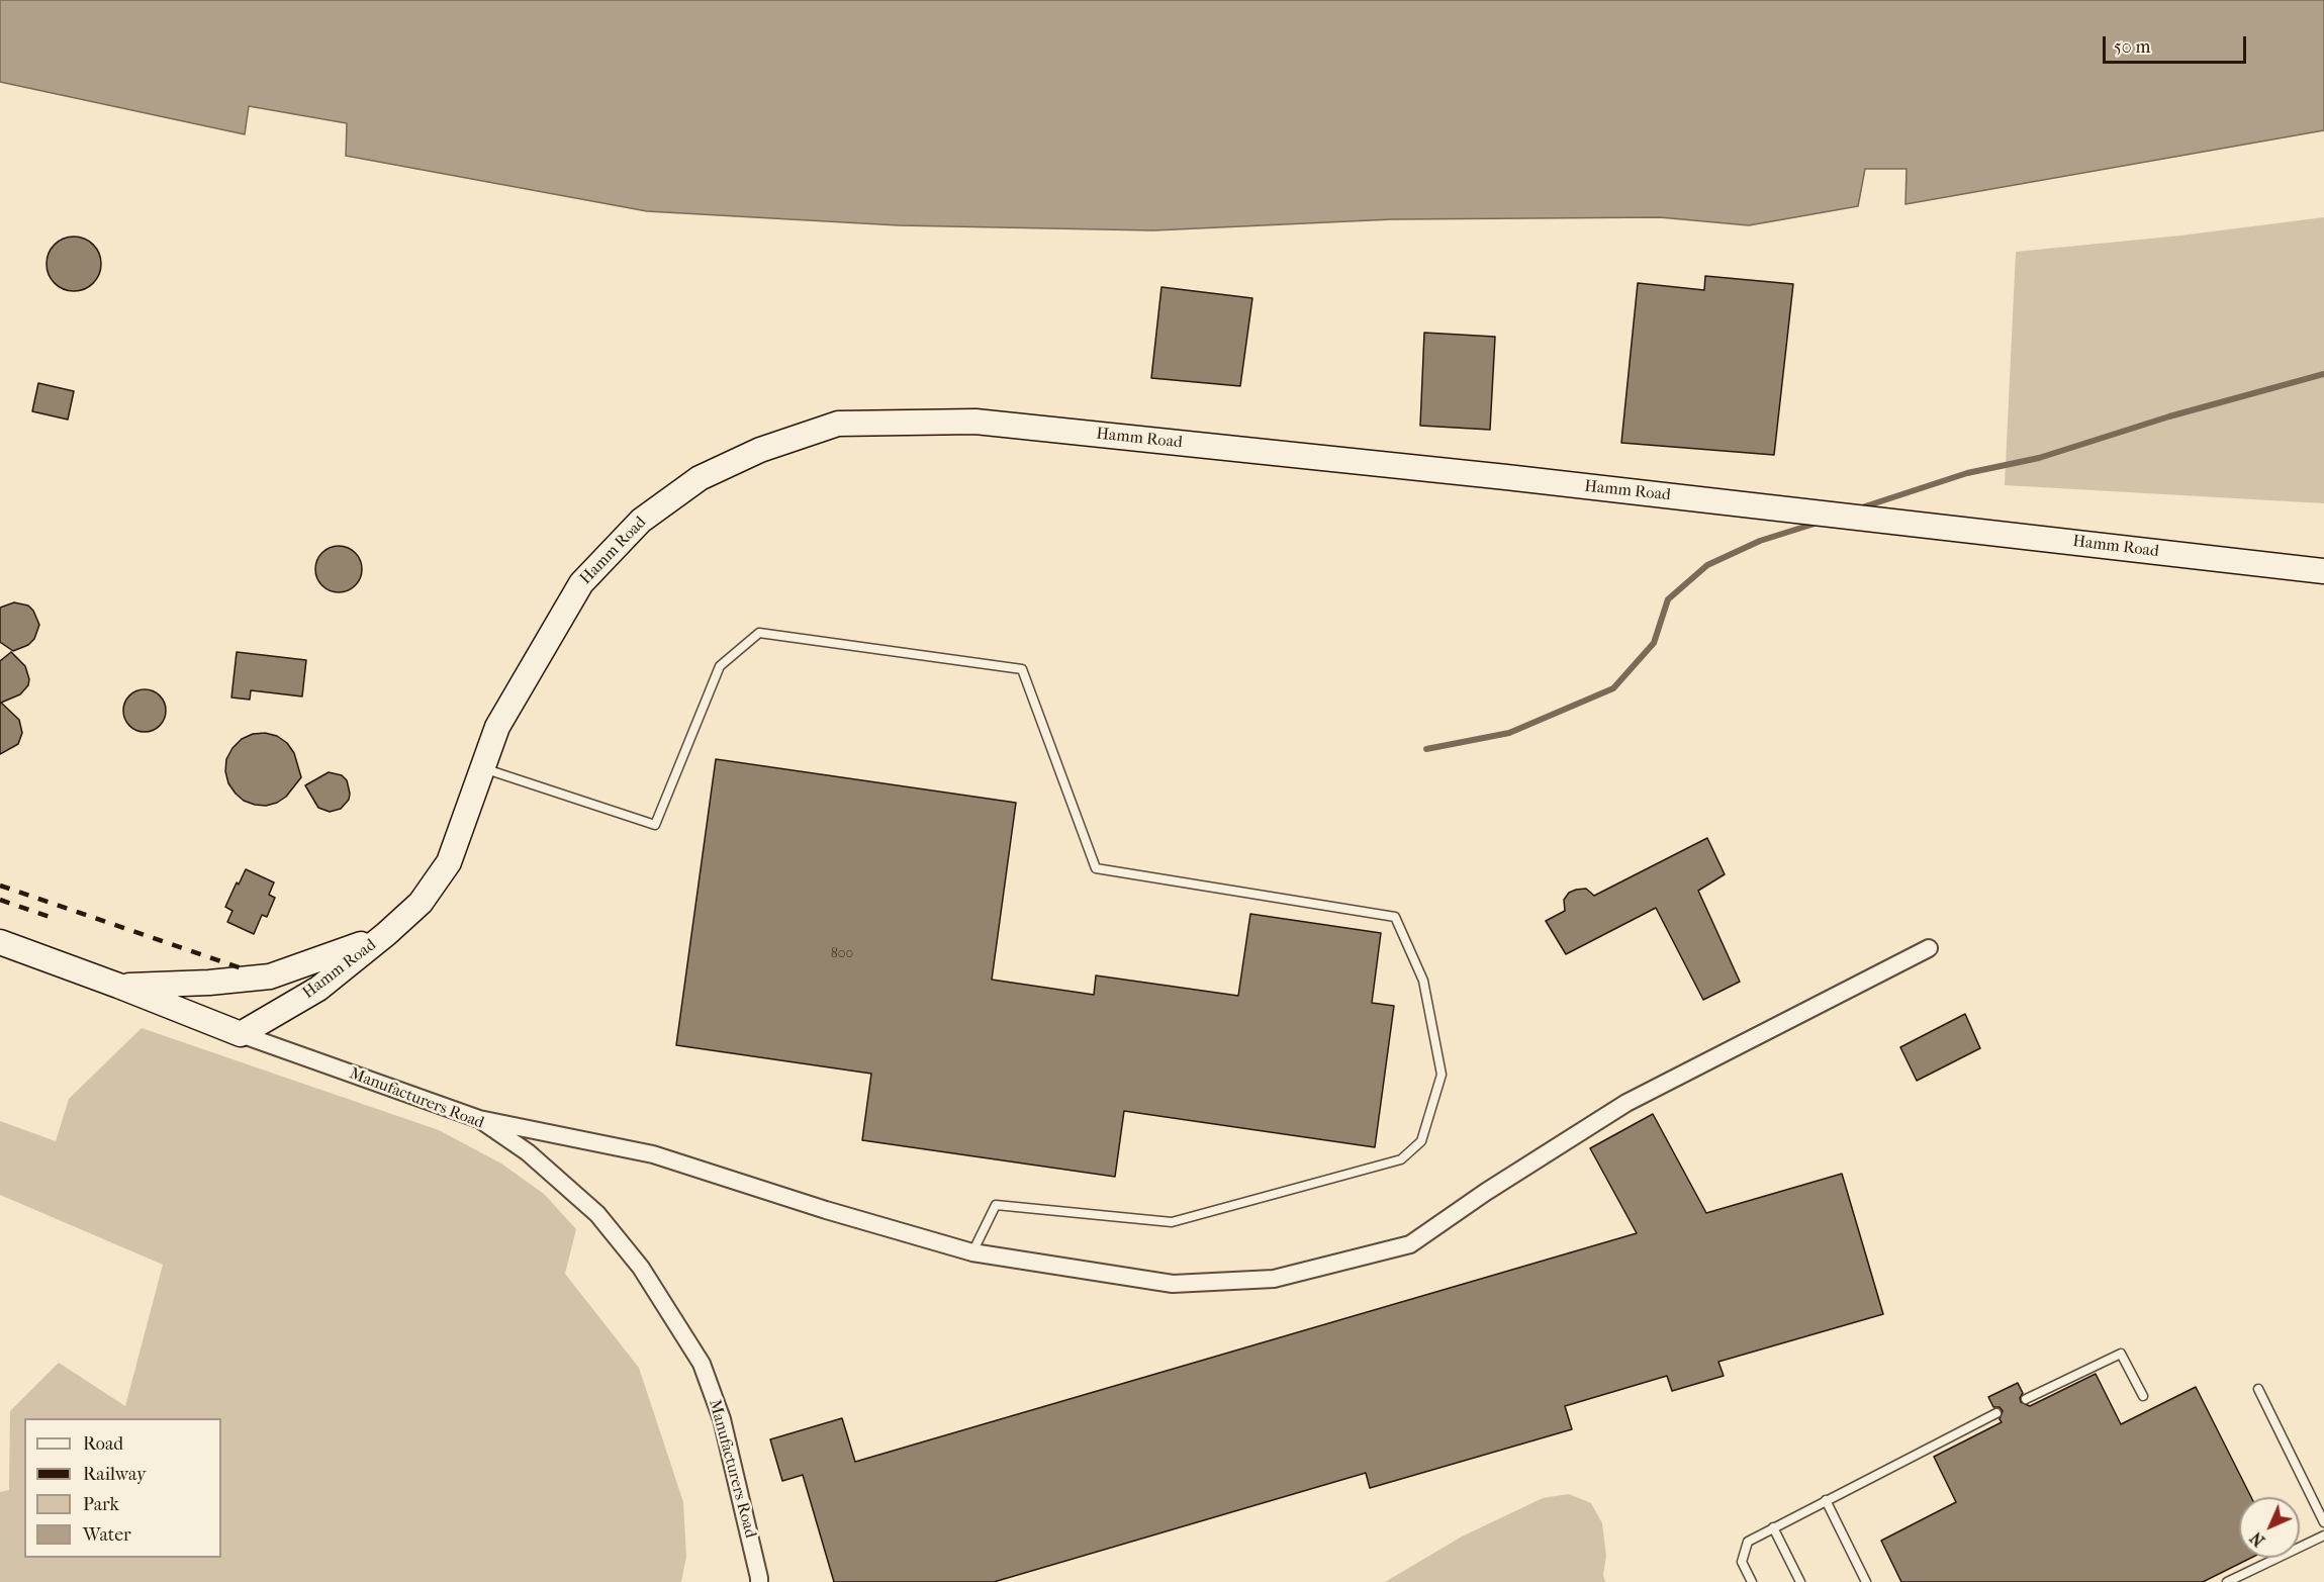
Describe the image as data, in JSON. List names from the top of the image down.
{
  "streets": {
    "main road": ["Hamm Road", "Manufacturers Road"]
  },
  "crossings": [
    ["Hamm Road", "Manufacturers Road"]
  ],
  "house_numbers": ["800"],
  "legend": [
    "Road",
    "Railway",
    "Park",
    "Water"
  ],
  "scale_bar": "50 m",
  "north": "bottom left"
}
